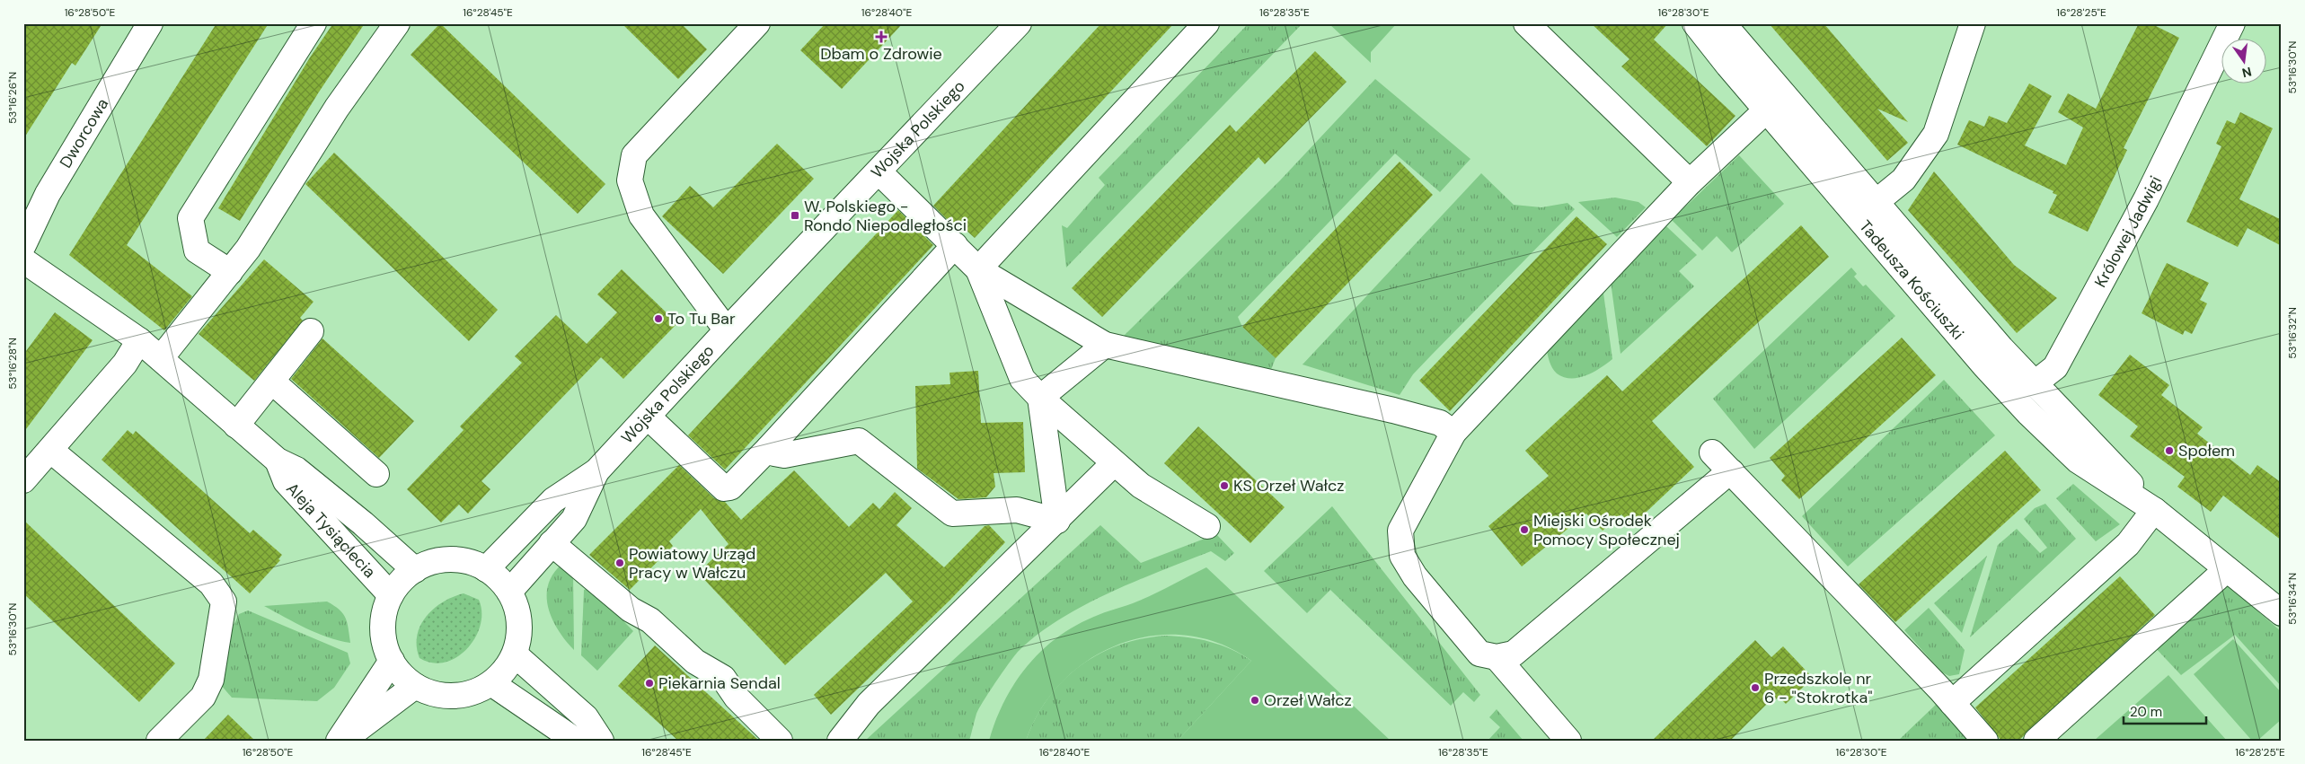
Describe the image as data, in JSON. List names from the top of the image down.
{
  "streets": {
    "main road": [
      "Wojska Polskiego",
      "Dworcowa",
      "Królowej Jadwigi",
      "Tadeusza Kościuszki",
      "Aleja Tysiąclecia"
    ]
  },
  "crossings": [
    ["Wojska Polskiego", "Aleja Tysiąclecia"],
    ["Królowej Jadwigi", "Tadeusza Kościuszki"]
  ],
  "places": {
    "health": ["Dbam o Zdrowie"],
    "transit": ["W. Polskiego - Rondo Niepodległości"],
    "other": [
      "To Tu Bar",
      "Społem",
      "KS Orzeł Wałcz",
      "Miejski Ośrodek Pomocy Społecznej",
      "Powiatowy Urząd Pracy w Wałczu",
      "Piekarnia Sendal",
      "Przedszkole nr 6 - \"Stokrotka\"",
      "Orzeł Wałcz"
    ]
  },
  "scale_bar": "20 m",
  "north": "bottom",
  "coordinates": [
    "16°28'50\"E",
    "16°28'45\"E",
    "16°28'40\"E",
    "16°28'35\"E",
    "16°28'30\"E",
    "16°28'25\"E",
    "53°16'30\"N",
    "53°16'26\"N",
    "53°16'32\"N",
    "53°16'28\"N",
    "53°16'34\"N"
  ]
}
